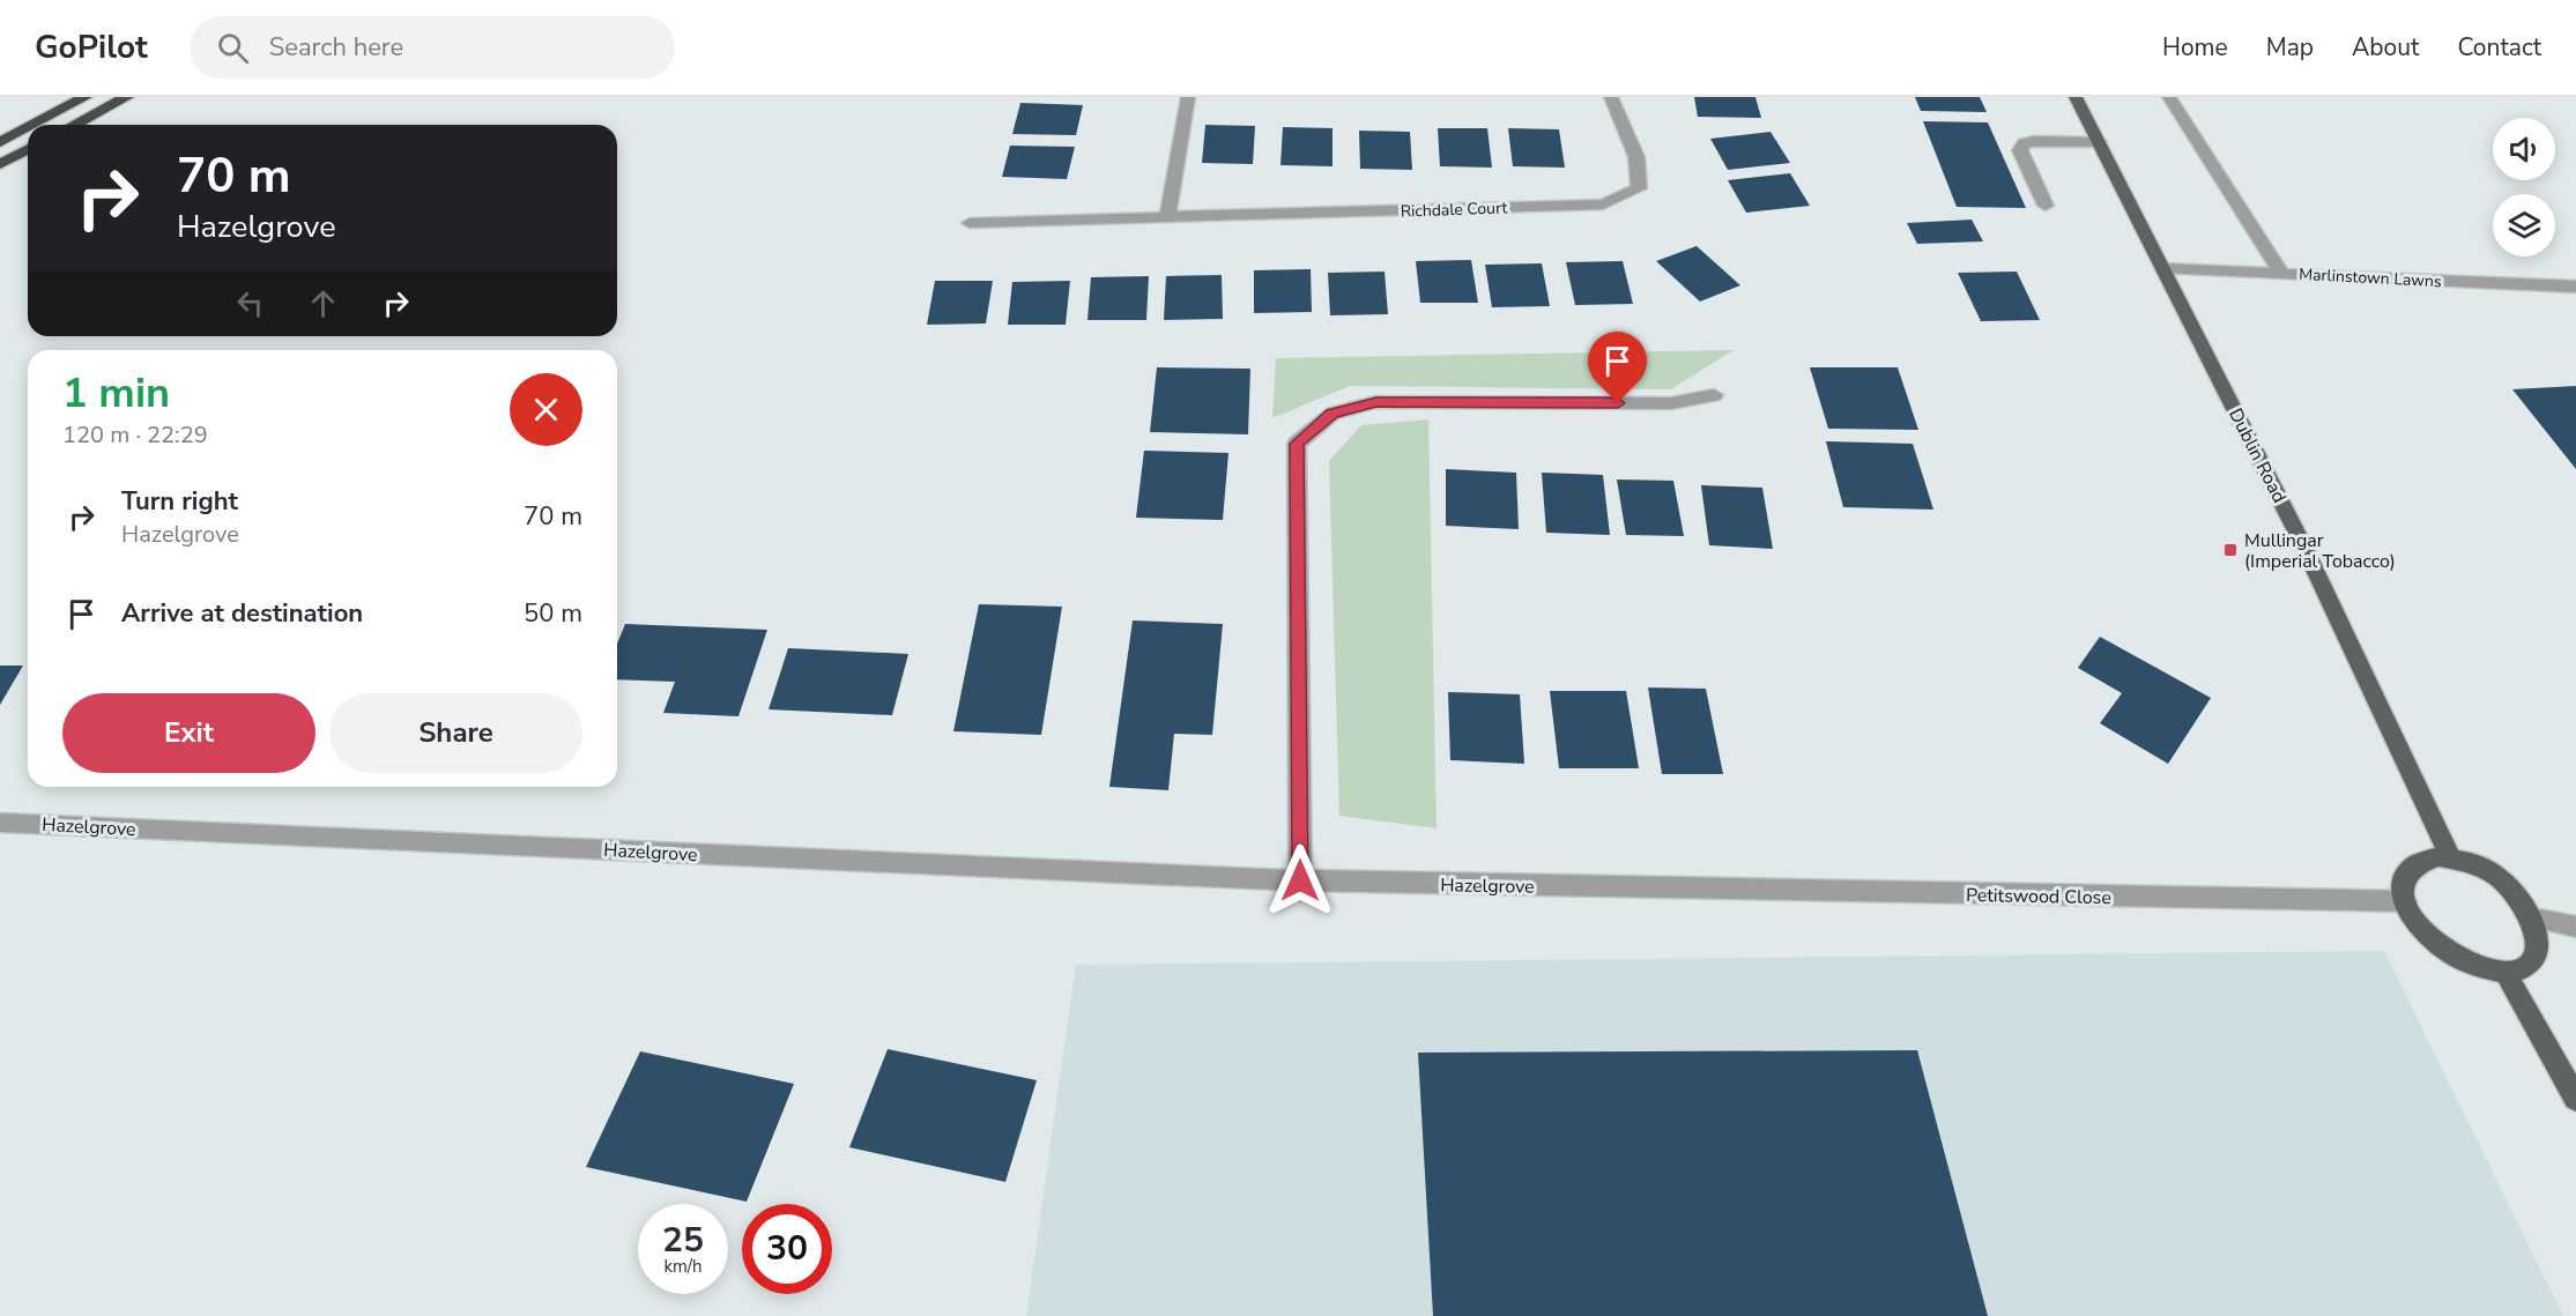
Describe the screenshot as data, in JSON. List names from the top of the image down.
{
  "streets": {
    "main road": ["Dublin Road"],
    "street": [
      "Richdale Court",
      "Marlinstown Lawns",
      "Hazelgrove",
      "Petitswood Close"
    ]
  },
  "crossings": [
    ["Marlinstown Lawns", "Dublin Road"],
    ["Dublin Road", "Petitswood Close"],
    ["Hazelgrove", "Petitswood Close"]
  ],
  "places": {
    "transit": ["Mullingar (Imperial Tobacco)"]
  },
  "page": {
    "header": "GoPilot",
    "search": "Search here",
    "nav": [
      "Home",
      "Map",
      "About",
      "Contact"
    ],
    "turn": ["70 m", "Hazelgrove"],
    "heading": ["1 min", "120 m · 22:29"],
    "list": [
      {
        "name": "Turn right",
        "note": "Hazelgrove",
        "value": "70 m"
      },
      {
        "name": "Arrive at destination",
        "value": "50 m"
      }
    ],
    "buttons": ["Exit", "Share"],
    "speed": "25 km/h",
    "limit": "30"
  }
}
